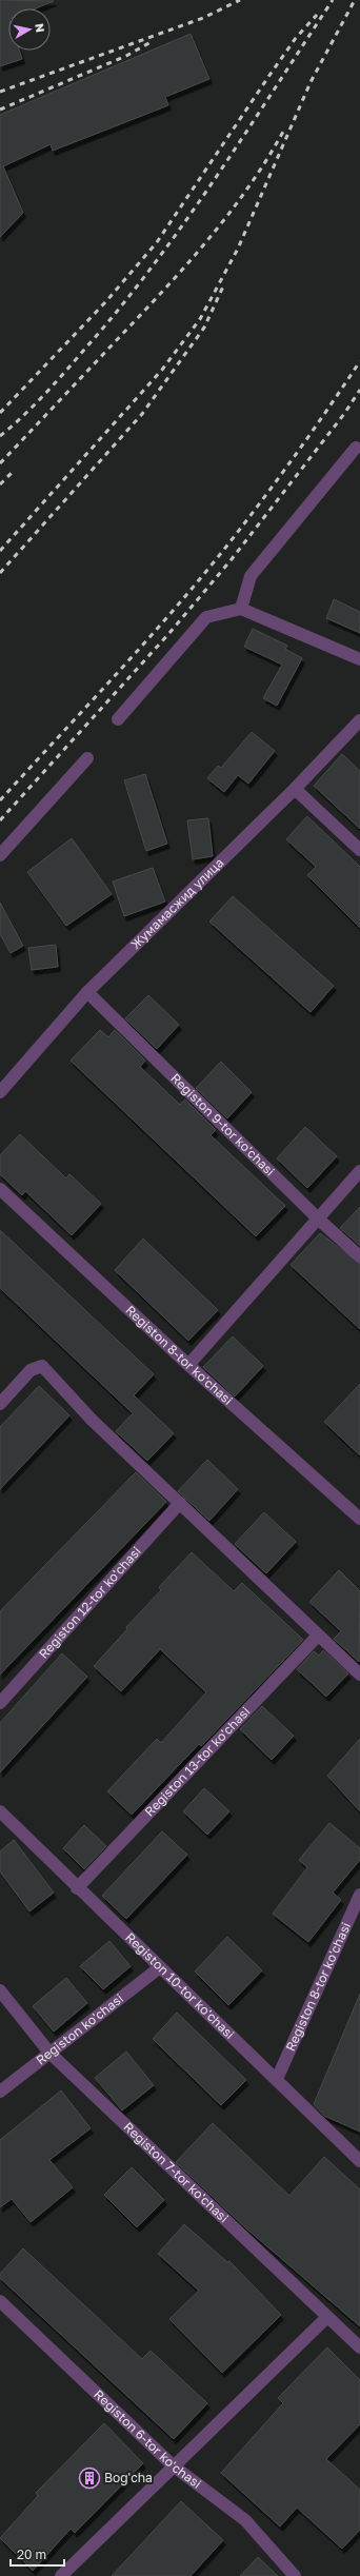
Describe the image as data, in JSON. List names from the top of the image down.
{
  "streets": {
    "street": [
      "Жумамасжид улица",
      "Registon 9-tor ko'chasi",
      "Registon 8-tor ko'chasi",
      "Registon 12-tor ko'chasi",
      "Registon 13-tor ko'chasi",
      "Registon 10-tor ko'chasi",
      "Registon ko'chasi",
      "Registon 7-tor ko'chasi",
      "Registon 6-tor ko'chasi"
    ]
  },
  "crossings": [
    ["Жумамасжид улица", "Registon 9-tor ko'chasi"],
    ["Registon 8-tor ko'chasi", "Registon 10-tor ko'chasi"],
    ["Registon 13-tor ko'chasi", "Registon 10-tor ko'chasi"],
    ["Registon 10-tor ko'chasi", "Registon ko'chasi"],
    ["Registon ko'chasi", "Registon 7-tor ko'chasi"]
  ],
  "places": {
    "building": ["Bog'cha"]
  },
  "scale_bar": "20 m",
  "north": "right"
}
